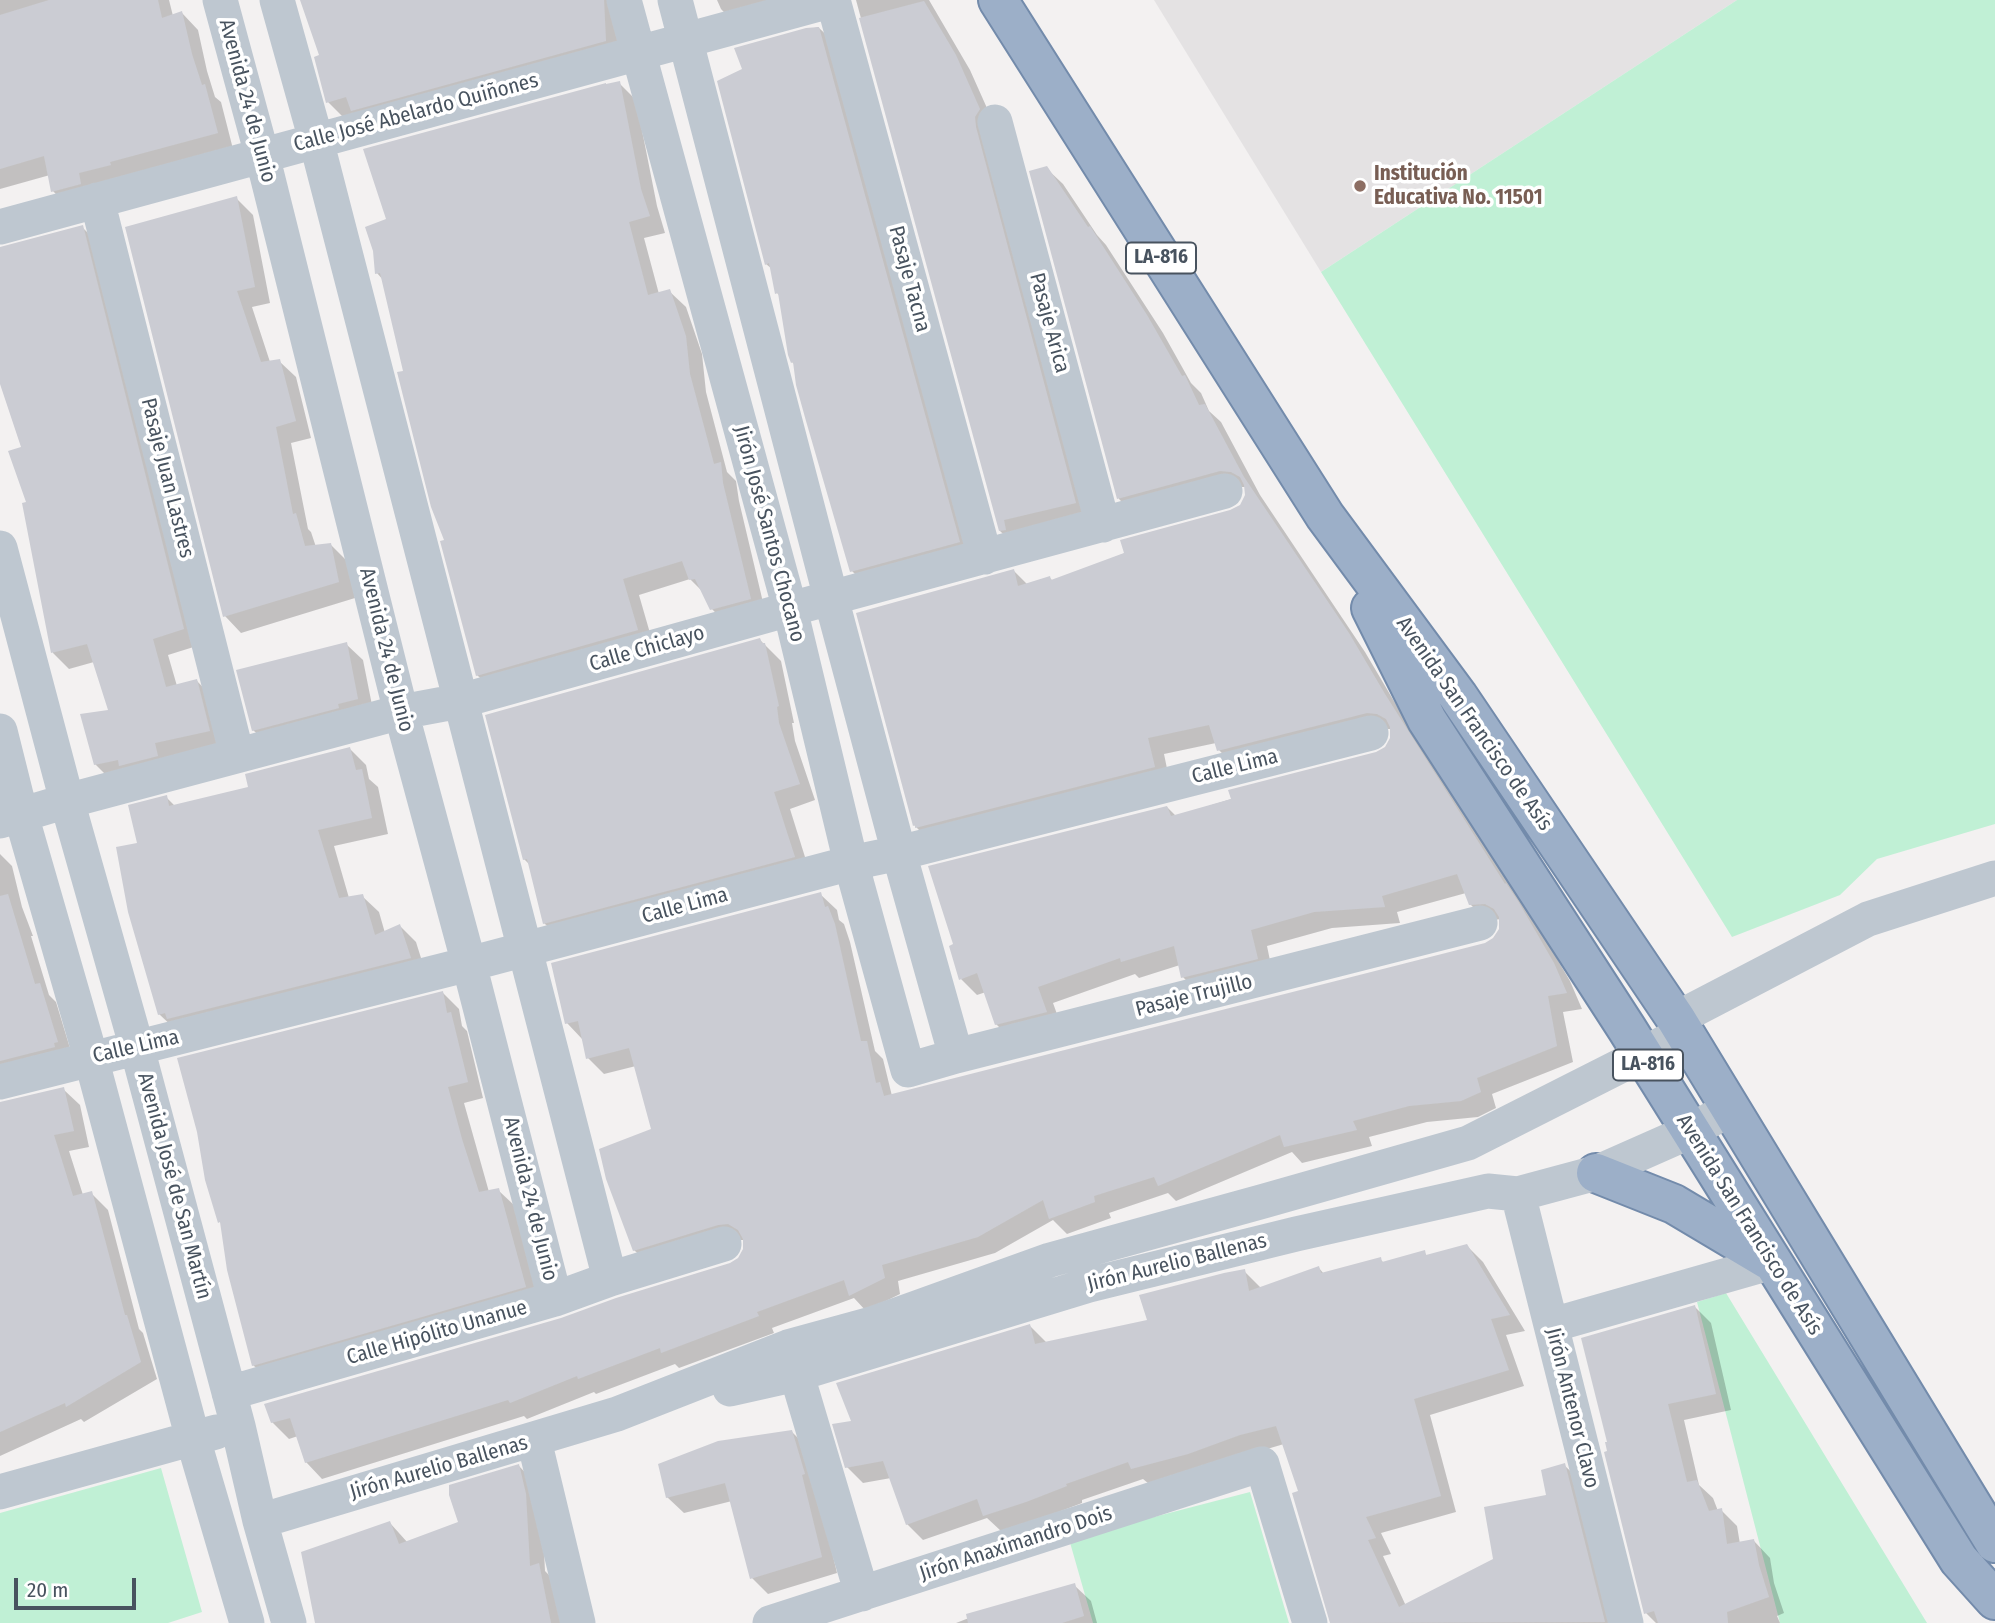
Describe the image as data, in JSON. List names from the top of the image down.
{
  "streets": {
    "highway": ["LA-816", "Avenida San Francisco de Asís"],
    "street": [
      "Avenida 24 de Junio",
      "Calle José Abelardo Quiñones",
      "Pasaje Tacna",
      "Pasaje Arica",
      "Pasaje Juan Lastres",
      "Jirón José Santos Chocano",
      "Calle Chiclayo",
      "Calle Lima",
      "Pasaje Trujillo",
      "Avenida José de San Martín",
      "Jirón Aurelio Ballenas",
      "Calle Hipólito Unanue",
      "Jirón Antenor Clavo",
      "Jirón Anaximandro Dois"
    ]
  },
  "crossings": [
    ["Avenida 24 de Junio", "Calle José Abelardo Quiñones"],
    ["Avenida 24 de Junio", "Calle Chiclayo"],
    ["Avenida 24 de Junio", "Calle Lima"],
    ["Avenida 24 de Junio", "Calle Hipólito Unanue"],
    ["Calle José Abelardo Quiñones", "Pasaje Tacna"],
    ["Calle José Abelardo Quiñones", "Pasaje Juan Lastres"],
    ["Calle José Abelardo Quiñones", "Jirón José Santos Chocano"],
    ["Pasaje Tacna", "Calle Chiclayo"],
    ["Pasaje Arica", "Calle Chiclayo"],
    ["Pasaje Juan Lastres", "Calle Chiclayo"],
    ["Jirón José Santos Chocano", "Calle Chiclayo"],
    ["Jirón José Santos Chocano", "Calle Lima"],
    ["Jirón José Santos Chocano", "Pasaje Trujillo"],
    ["Calle Chiclayo", "Avenida José de San Martín"],
    ["Avenida San Francisco de Asís", "Jirón Aurelio Ballenas"],
    ["Calle Lima", "Avenida José de San Martín"],
    ["Avenida José de San Martín", "Jirón Aurelio Ballenas"],
    ["Avenida José de San Martín", "Calle Hipólito Unanue"],
    ["Jirón Aurelio Ballenas", "Jirón Antenor Clavo"]
  ],
  "places": ["Institución Educativa No. 11501"],
  "scale_bar": "20 m"
}
